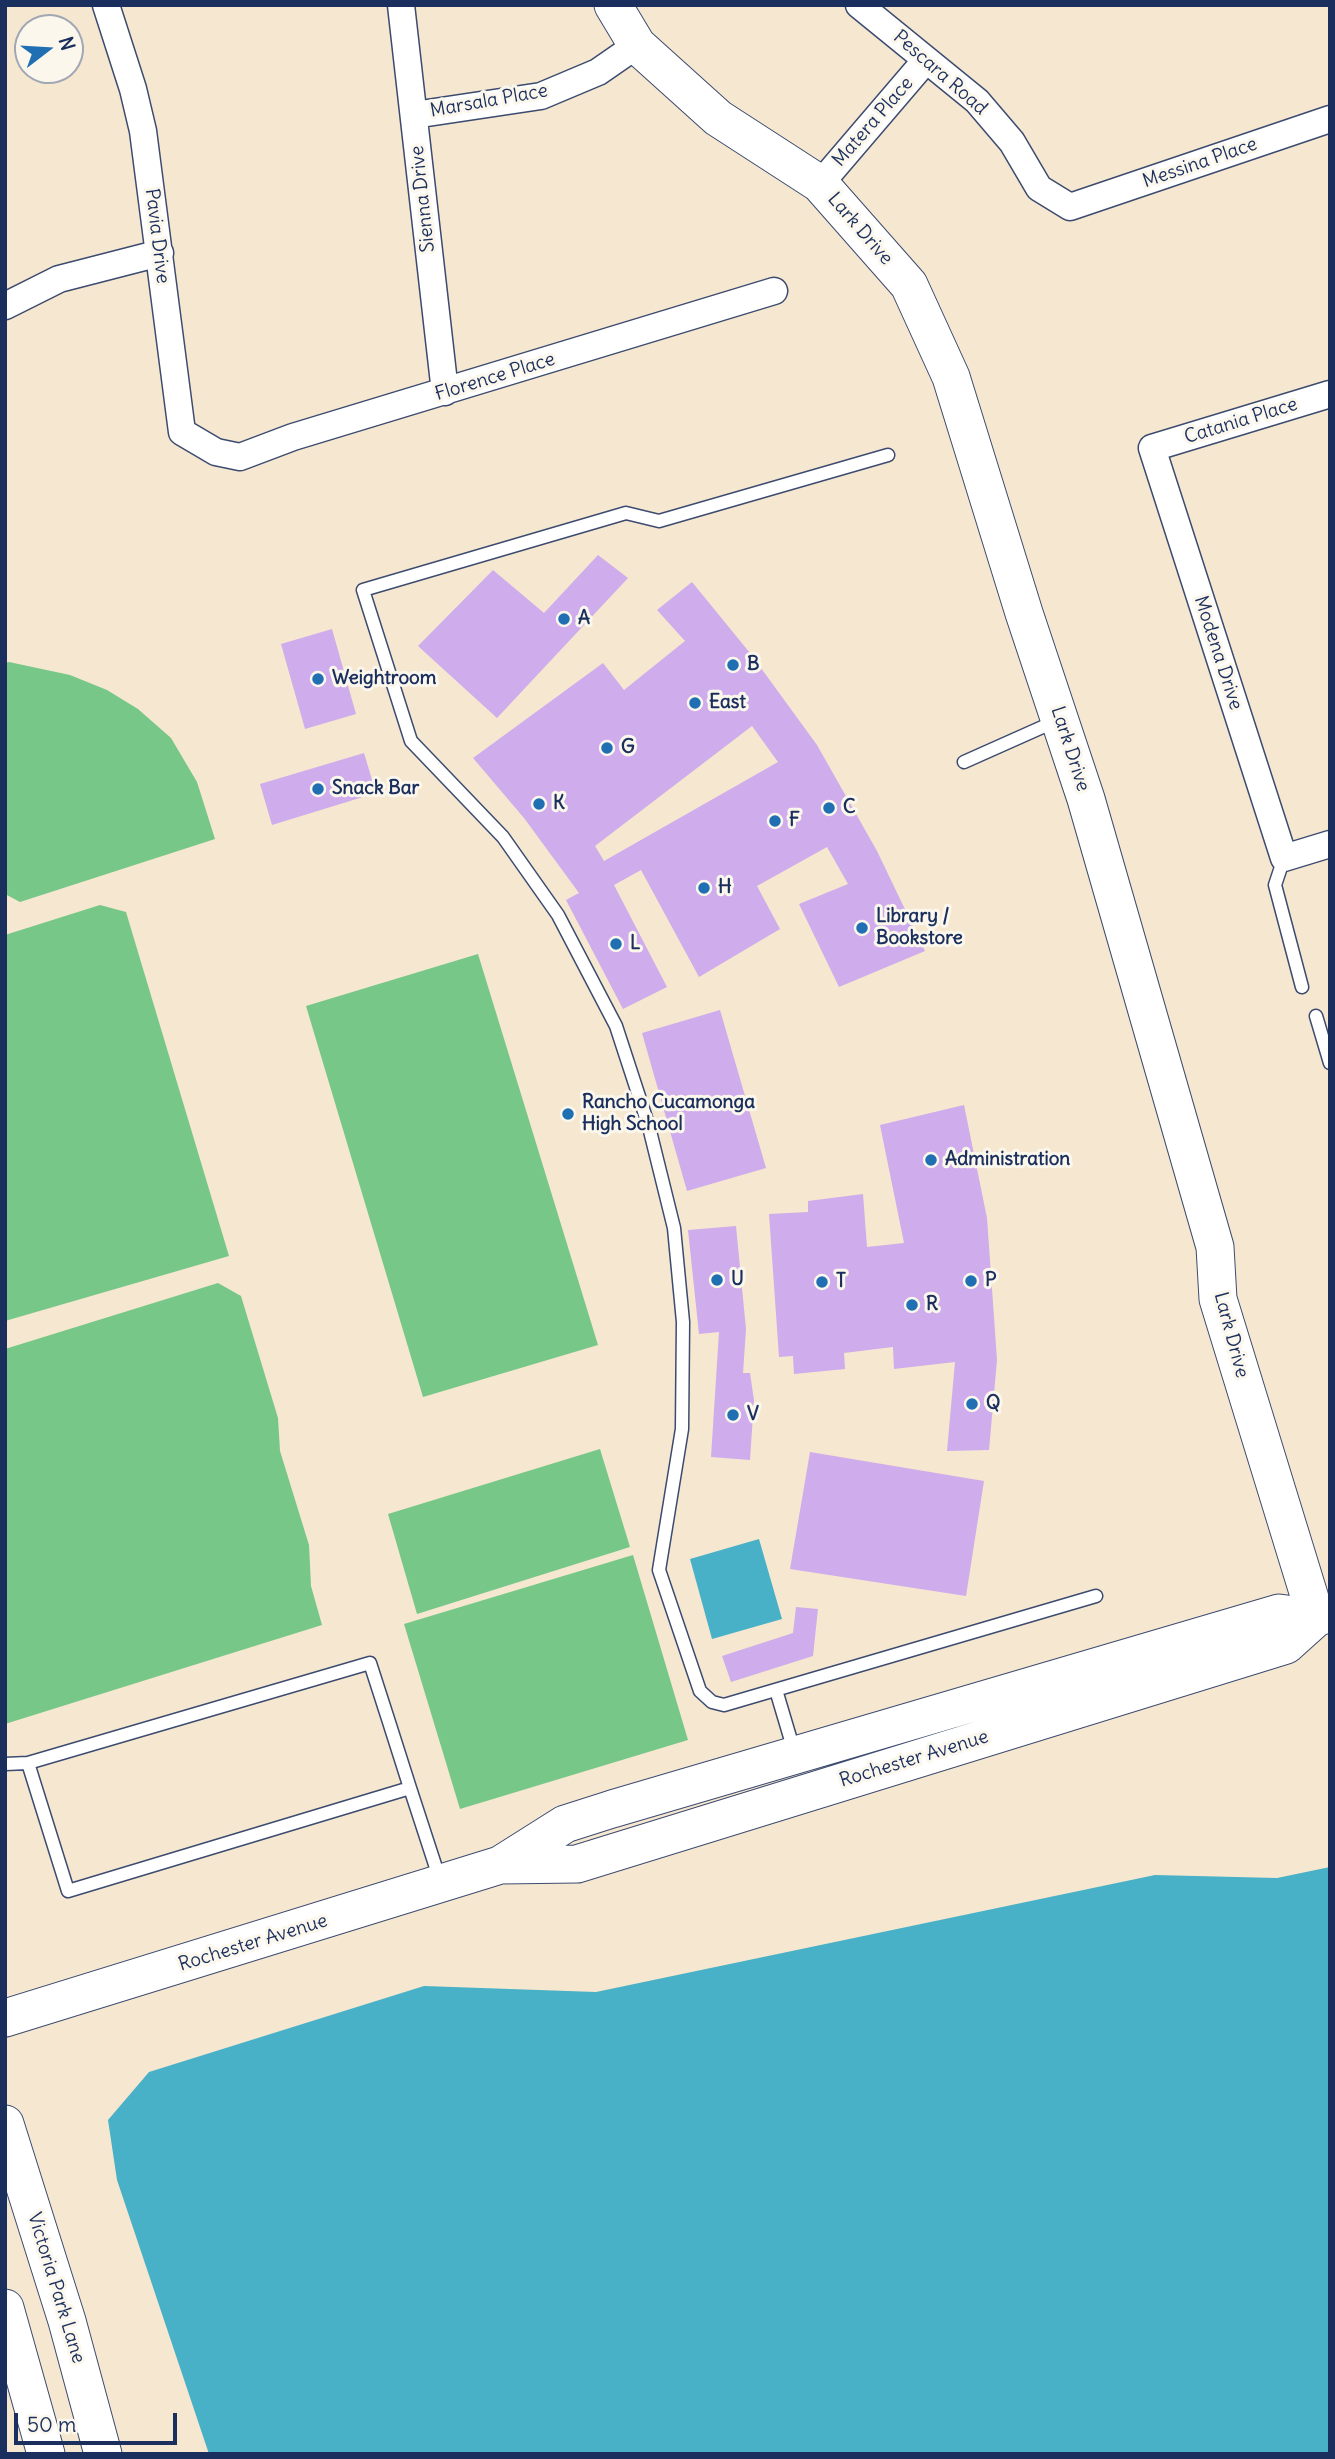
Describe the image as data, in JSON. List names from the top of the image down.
{
  "streets": {
    "street": [
      "Pescara Road",
      "Marsala Place",
      "Matera Place",
      "Messina Place",
      "Sienna Drive",
      "Lark Drive",
      "Pavia Drive",
      "Florence Place",
      "Catania Place",
      "Modena Drive",
      "Rochester Avenue",
      "Victoria Park Lane"
    ]
  },
  "crossings": [
    ["Pescara Road", "Matera Place"],
    ["Pescara Road", "Messina Place"],
    ["Marsala Place", "Sienna Drive"],
    ["Marsala Place", "Lark Drive"],
    ["Matera Place", "Lark Drive"],
    ["Sienna Drive", "Florence Place"],
    ["Lark Drive", "Rochester Avenue"],
    ["Pavia Drive", "Florence Place"],
    ["Catania Place", "Modena Drive"]
  ],
  "places": [
    "A",
    "B",
    "Weightroom",
    "East",
    "G",
    "Snack Bar",
    "K",
    "C",
    "F",
    "H",
    "Library / Bookstore",
    "L",
    "Rancho Cucamonga High School",
    "Administration",
    "U",
    "P",
    "T",
    "R",
    "Q",
    "V"
  ],
  "scale_bar": "50 m",
  "north": "right"
}
